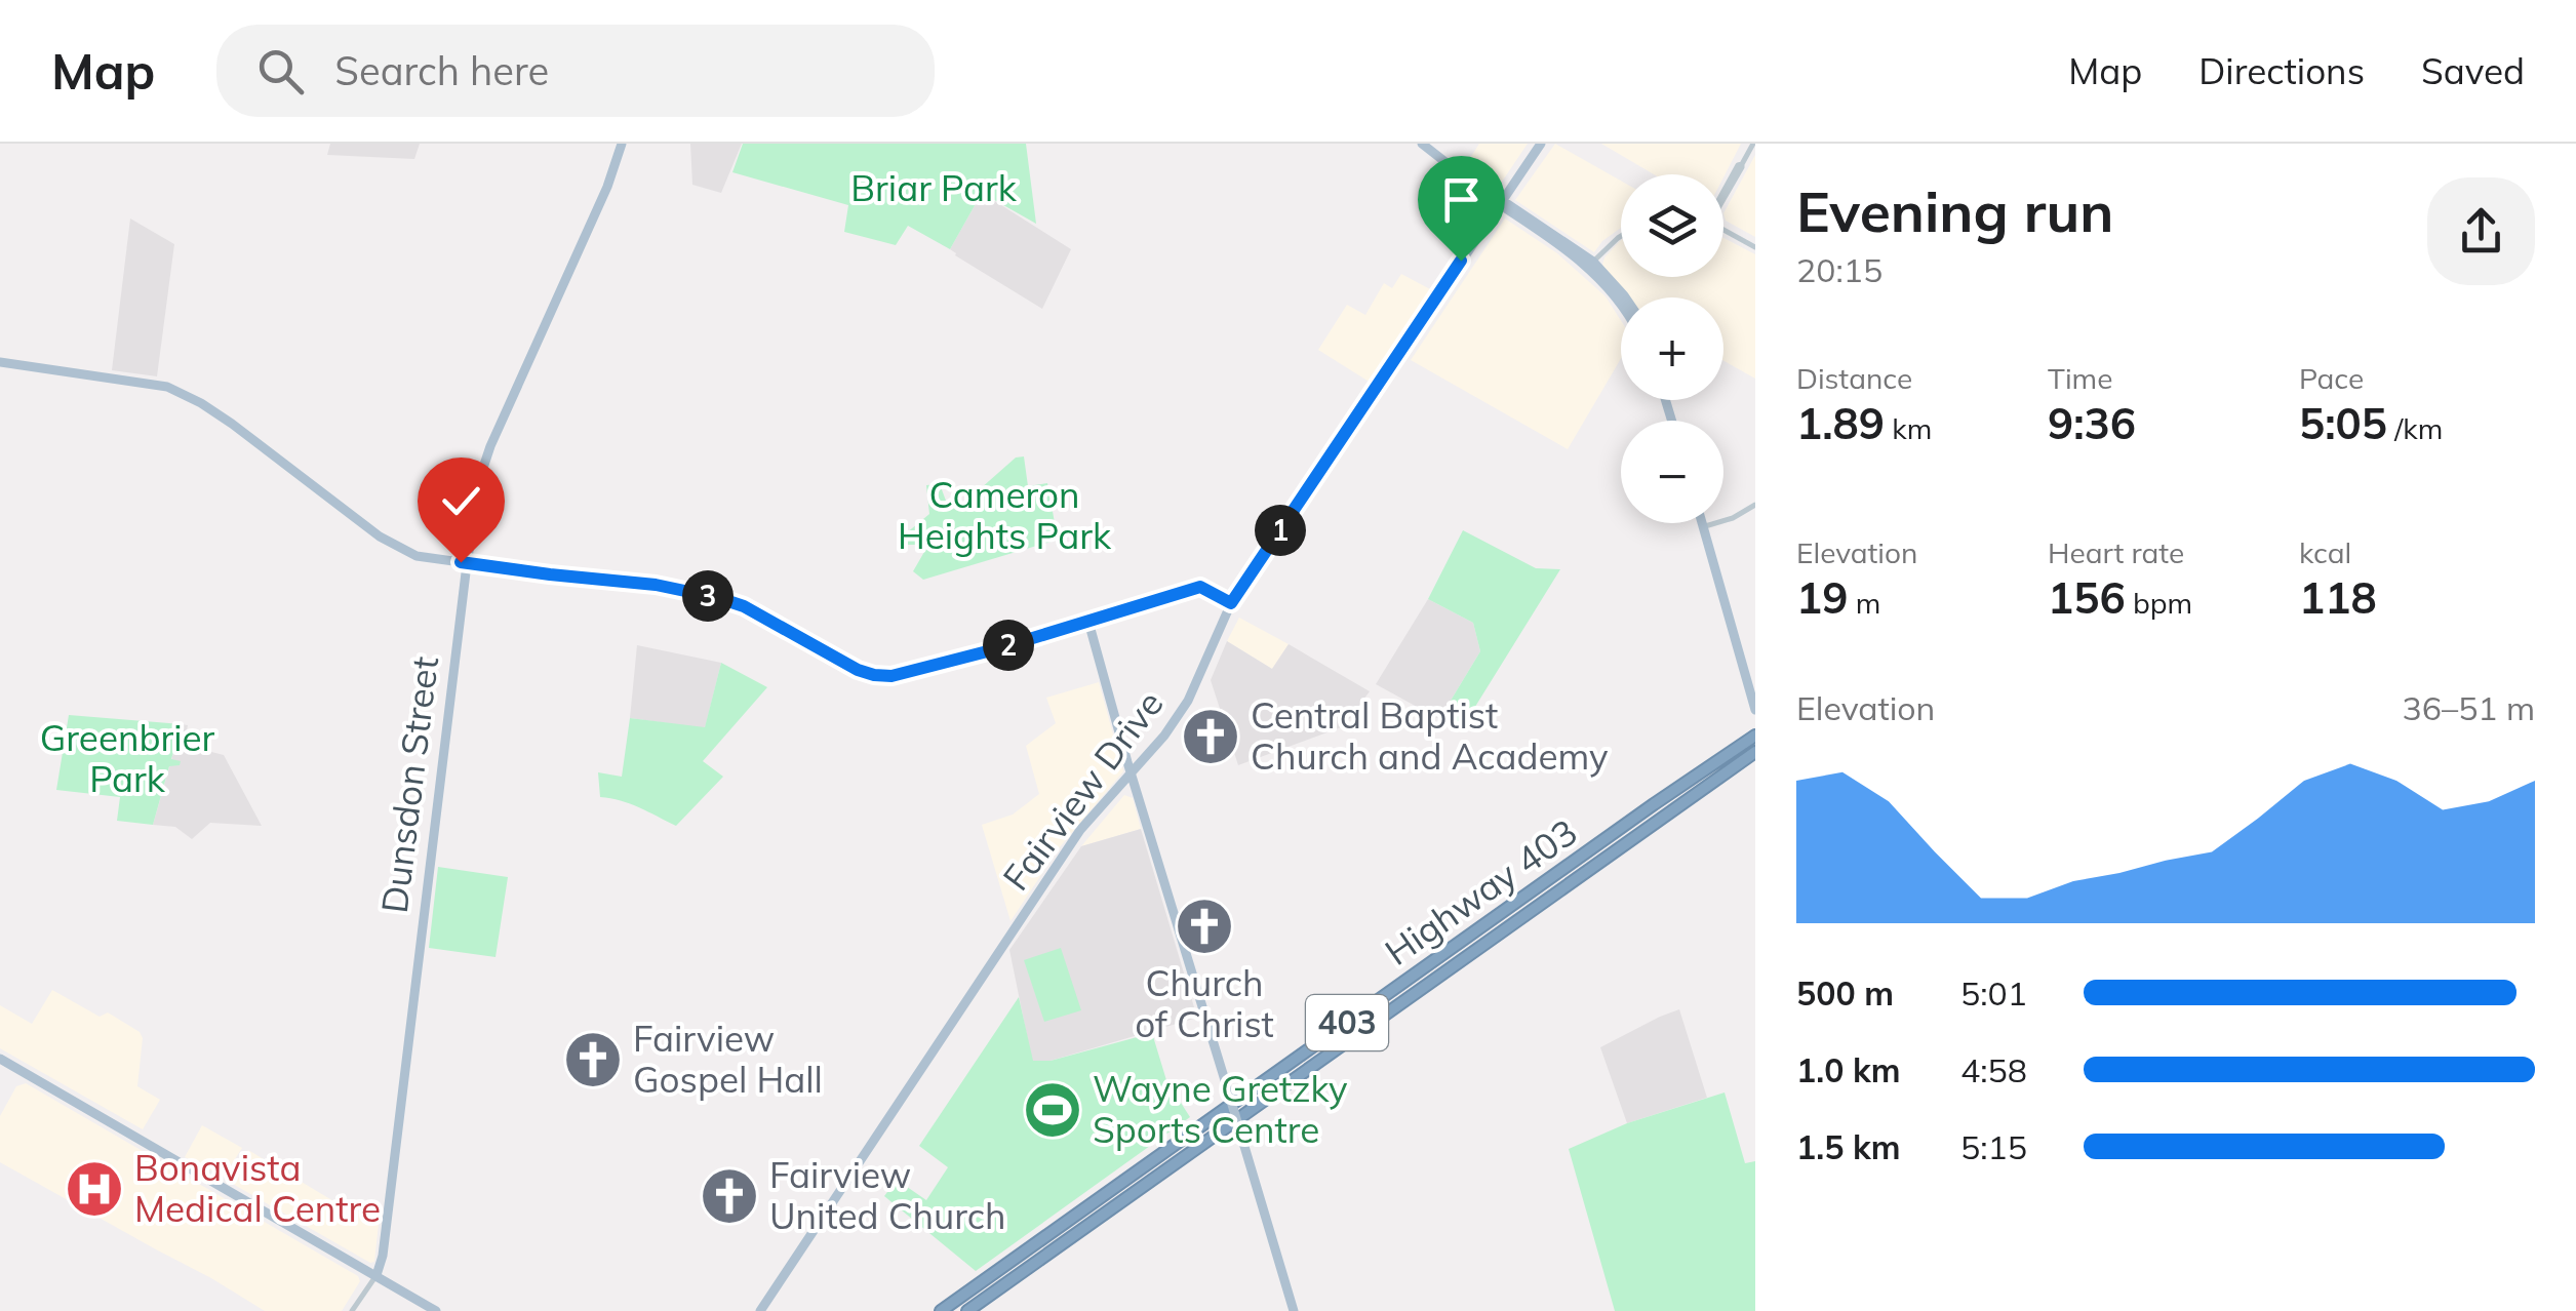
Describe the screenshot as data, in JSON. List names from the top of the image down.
{
  "streets": {
    "highway": ["Highway 403", "403"],
    "main road": ["Dunsdon Street", "Fairview Drive"]
  },
  "parks": ["Briar Park", "Cameron Heights Park", "Greenbrier Park"],
  "places": {
    "church": [
      "Central Baptist Church and Academy",
      "Church of Christ",
      "Fairview Gospel Hall",
      "Fairview United Church"
    ],
    "sports": ["Wayne Gretzky Sports Centre"],
    "hospital": ["Bonavista Medical Centre"]
  },
  "page": {
    "header": "Map",
    "search": "Search here",
    "nav": ["Map", "Directions", "Saved"],
    "heading": ["Evening run", "20:15"],
    "map_buttons": ["+", "−"],
    "stats": [
      ["Distance", "1.89 km"],
      ["Time", "9:36"],
      ["Pace", "5:05 /km"],
      ["Elevation", "19 m"],
      ["Heart rate", "156 bpm"],
      ["kcal", "118"]
    ],
    "pins": ["1", "3", "2"],
    "chart": ["Elevation", "36–51 m"],
    "list": [
      {
        "name": "500 m",
        "note": "5:01"
      },
      {
        "name": "1.0 km",
        "note": "4:58"
      },
      {
        "name": "1.5 km",
        "note": "5:15"
      }
    ]
  }
}
